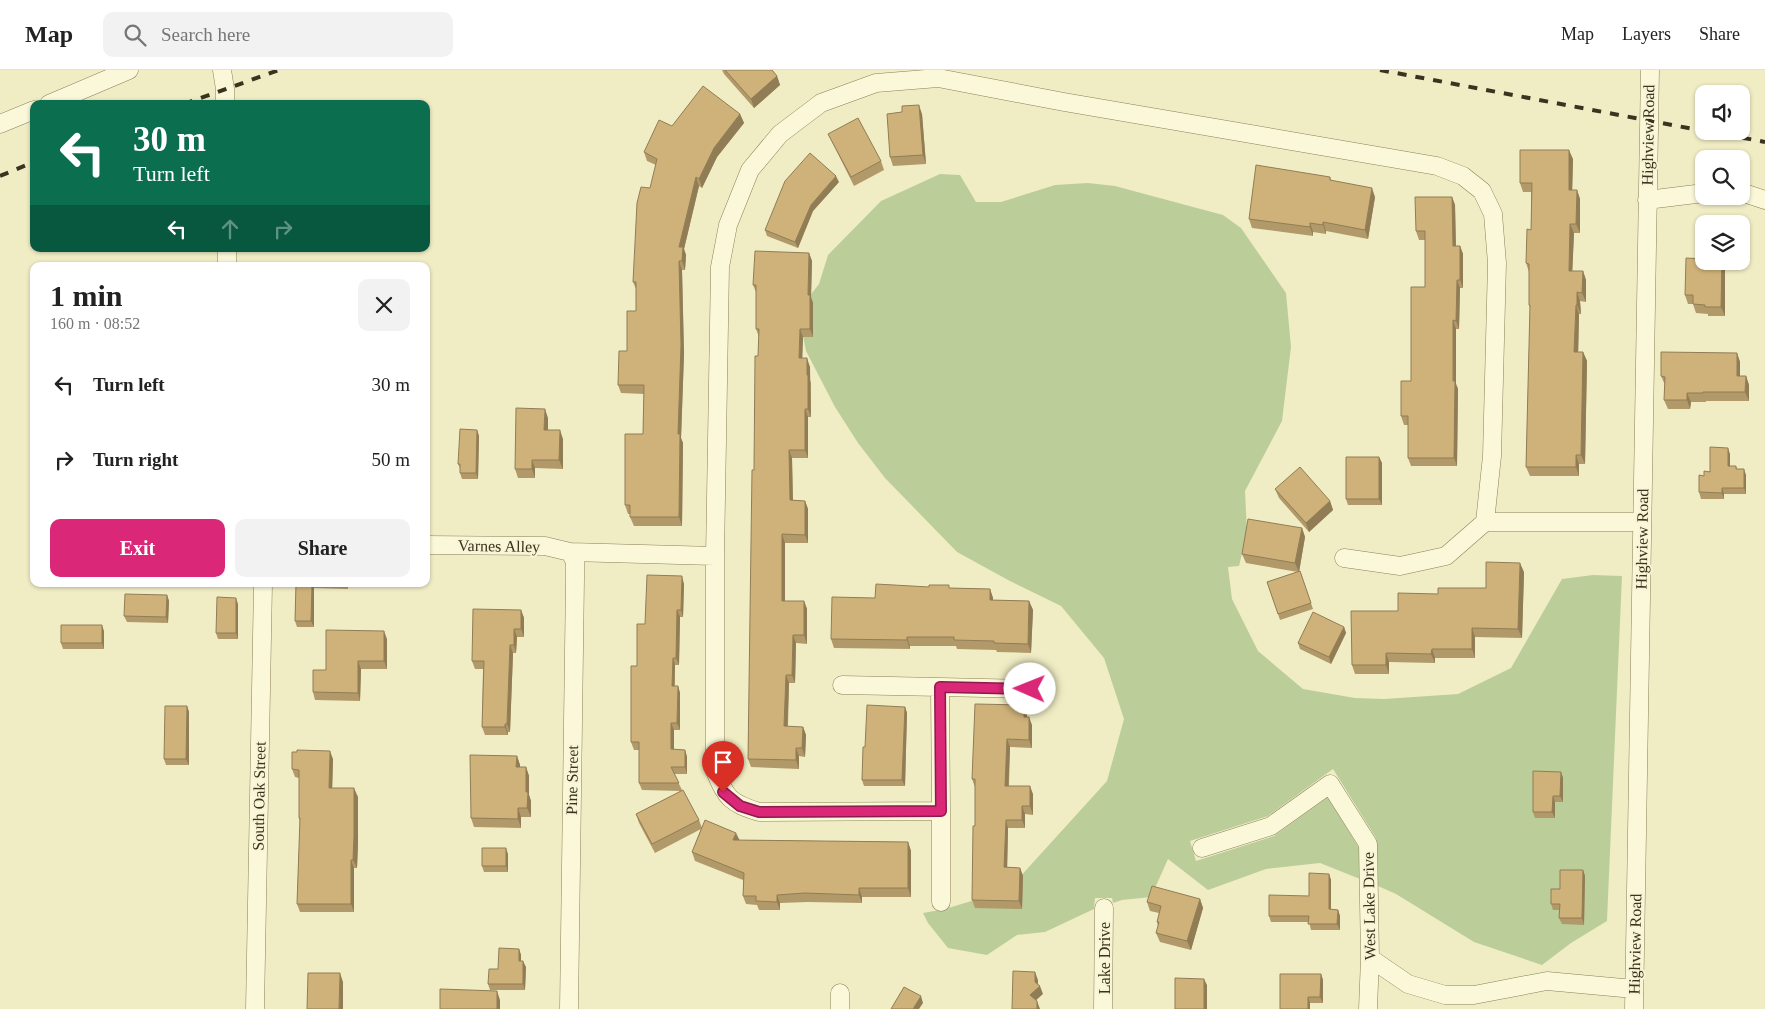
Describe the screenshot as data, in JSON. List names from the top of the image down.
{
  "streets": {
    "street": [
      "Highview Road",
      "Varnes Alley",
      "Pine Street",
      "South Oak Street",
      "West Lake Drive",
      "Lake Drive"
    ]
  },
  "crossings": [
    ["Varnes Alley", "Pine Street"]
  ],
  "page": {
    "header": "Map",
    "search": "Search here",
    "nav": ["Map", "Layers", "Share"],
    "turn": ["30 m", "Turn left"],
    "heading": ["1 min", "160 m · 08:52"],
    "list": [
      {
        "name": "Turn left",
        "value": "30 m"
      },
      {
        "name": "Turn right",
        "value": "50 m"
      }
    ],
    "buttons": ["Exit", "Share"]
  }
}
